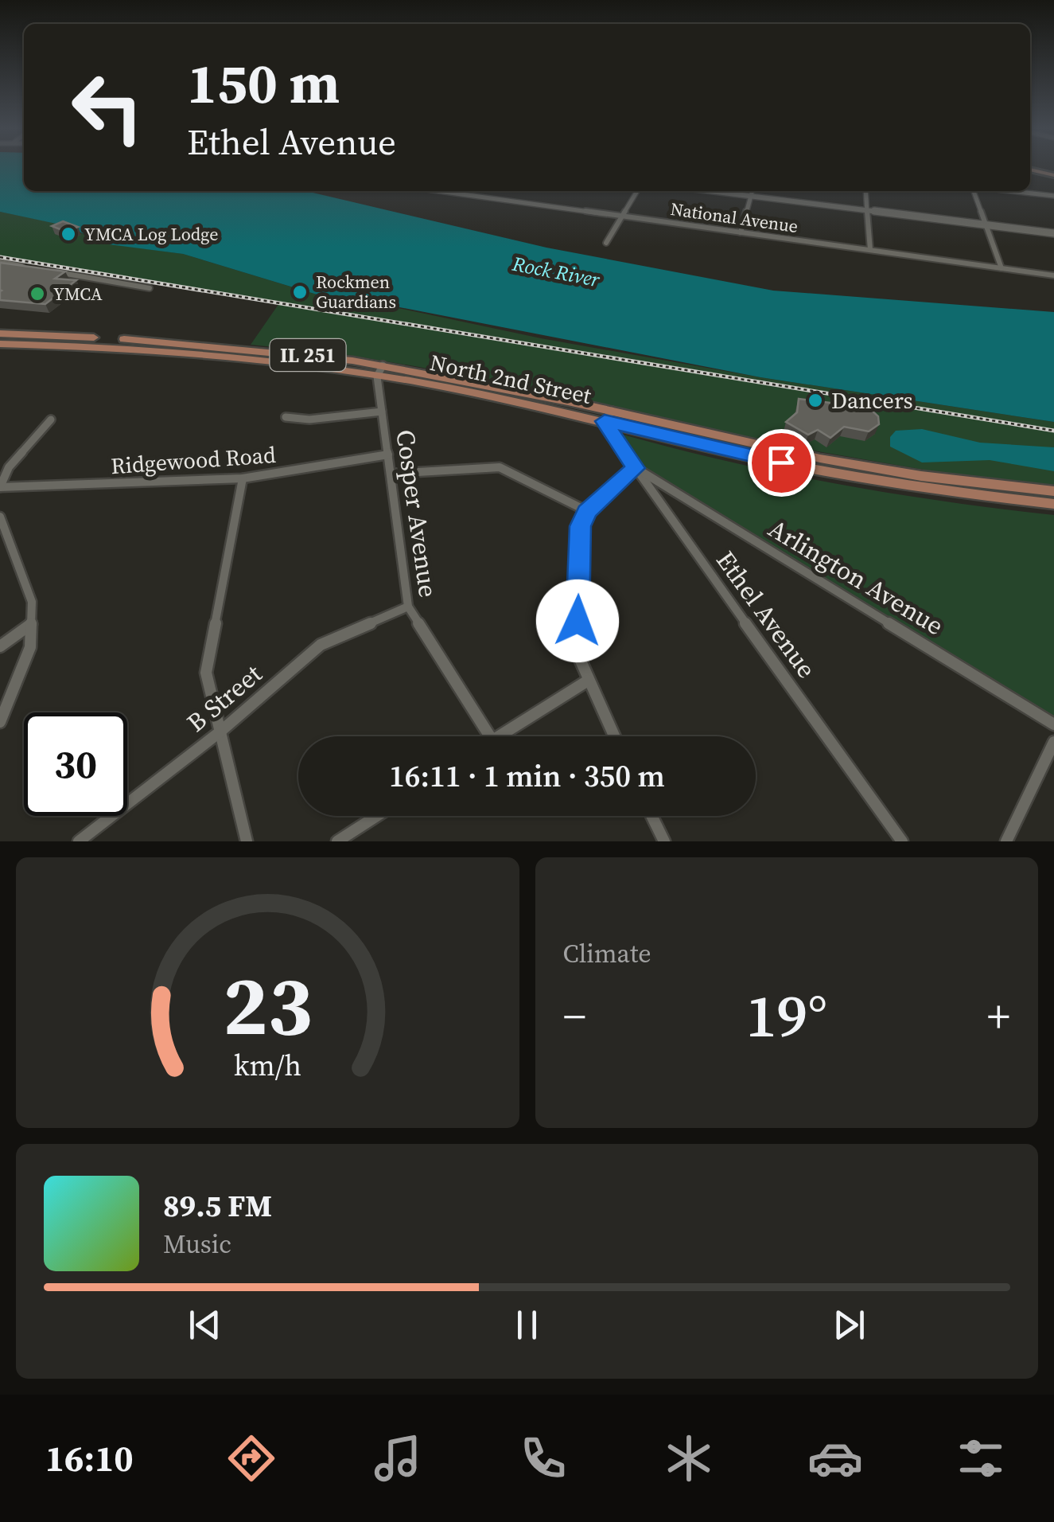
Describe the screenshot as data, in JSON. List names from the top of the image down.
{
  "streets": {
    "main road": ["IL 251", "North 2nd Street"],
    "street": [
      "National Avenue",
      "Ridgewood Road",
      "Cosper Avenue",
      "Arlington Avenue",
      "Ethel Avenue",
      "B Street"
    ]
  },
  "crossings": [
    ["North 2nd Street", "Cosper Avenue"],
    ["North 2nd Street", "Ethel Avenue"],
    ["Ridgewood Road", "Cosper Avenue"],
    ["Cosper Avenue", "B Street"],
    ["Arlington Avenue", "Ethel Avenue"]
  ],
  "water": ["Rock River"],
  "places": [
    "YMCA Log Lodge",
    "Rockmen Guardians",
    "YMCA",
    "Dancers"
  ],
  "page": {
    "turn": ["150 m", "Ethel Avenue"],
    "limit": "30",
    "trip": "16:11 · 1 min · 350 m",
    "tile": "Climate",
    "heat": ["−", "19°", "+"],
    "song": ["89.5 FM", "Music"],
    "tabs": "16:10",
    "gauge": ["23", "km/h"]
  }
}
